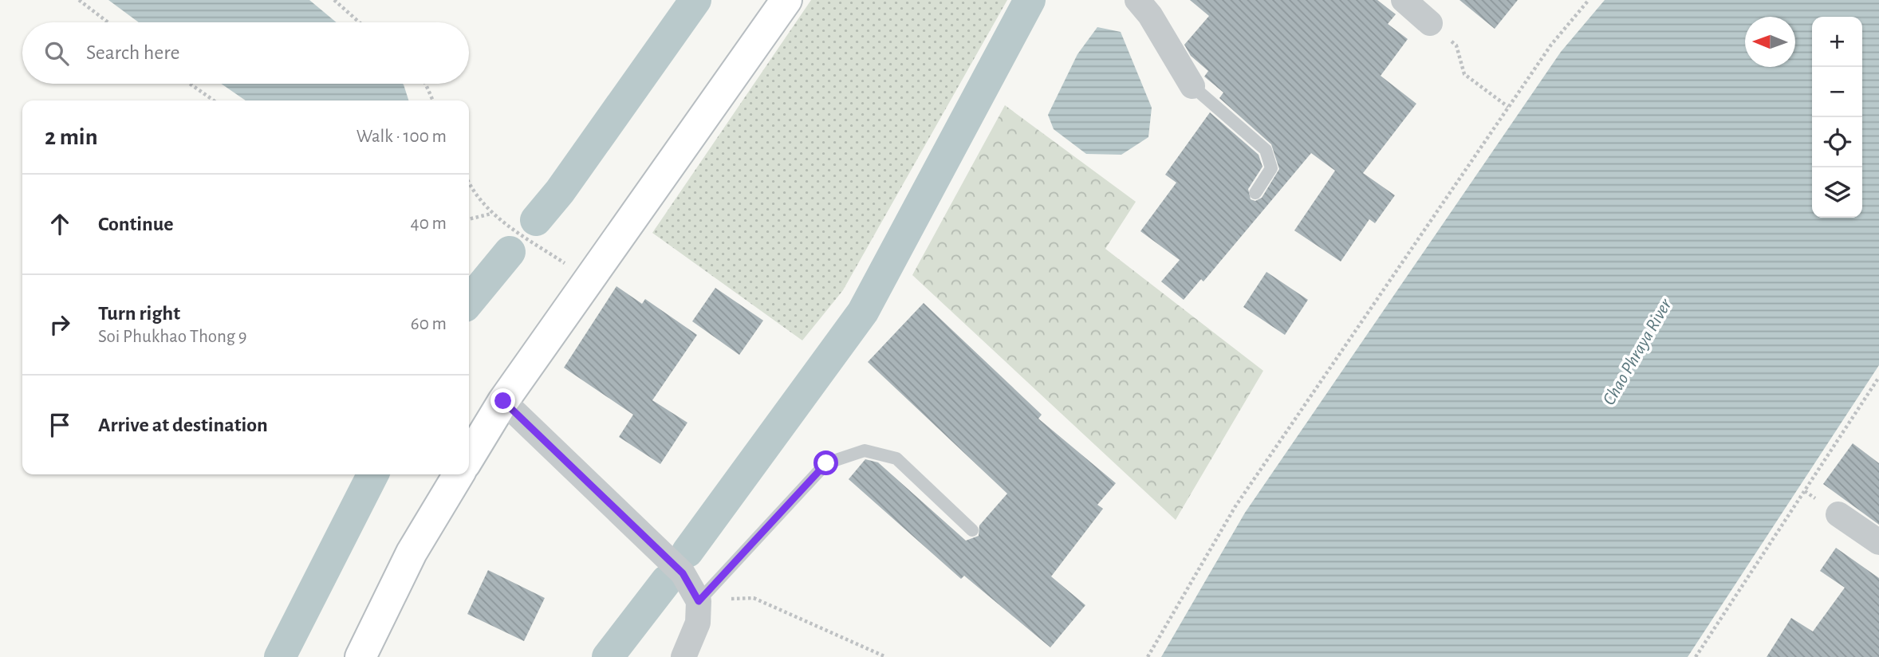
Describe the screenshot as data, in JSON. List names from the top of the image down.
{
  "water": ["Chao Phraya River"],
  "north": "left",
  "page": {
    "map_buttons": ["+", "−"],
    "search": "Search here",
    "heading": ["2 min", "Walk · 100 m"],
    "list": [
      ["Continue", "40 m"],
      ["Turn right", "Soi Phukhao Thong 9", "60 m"],
      "Arrive at destination"
    ]
  }
}
